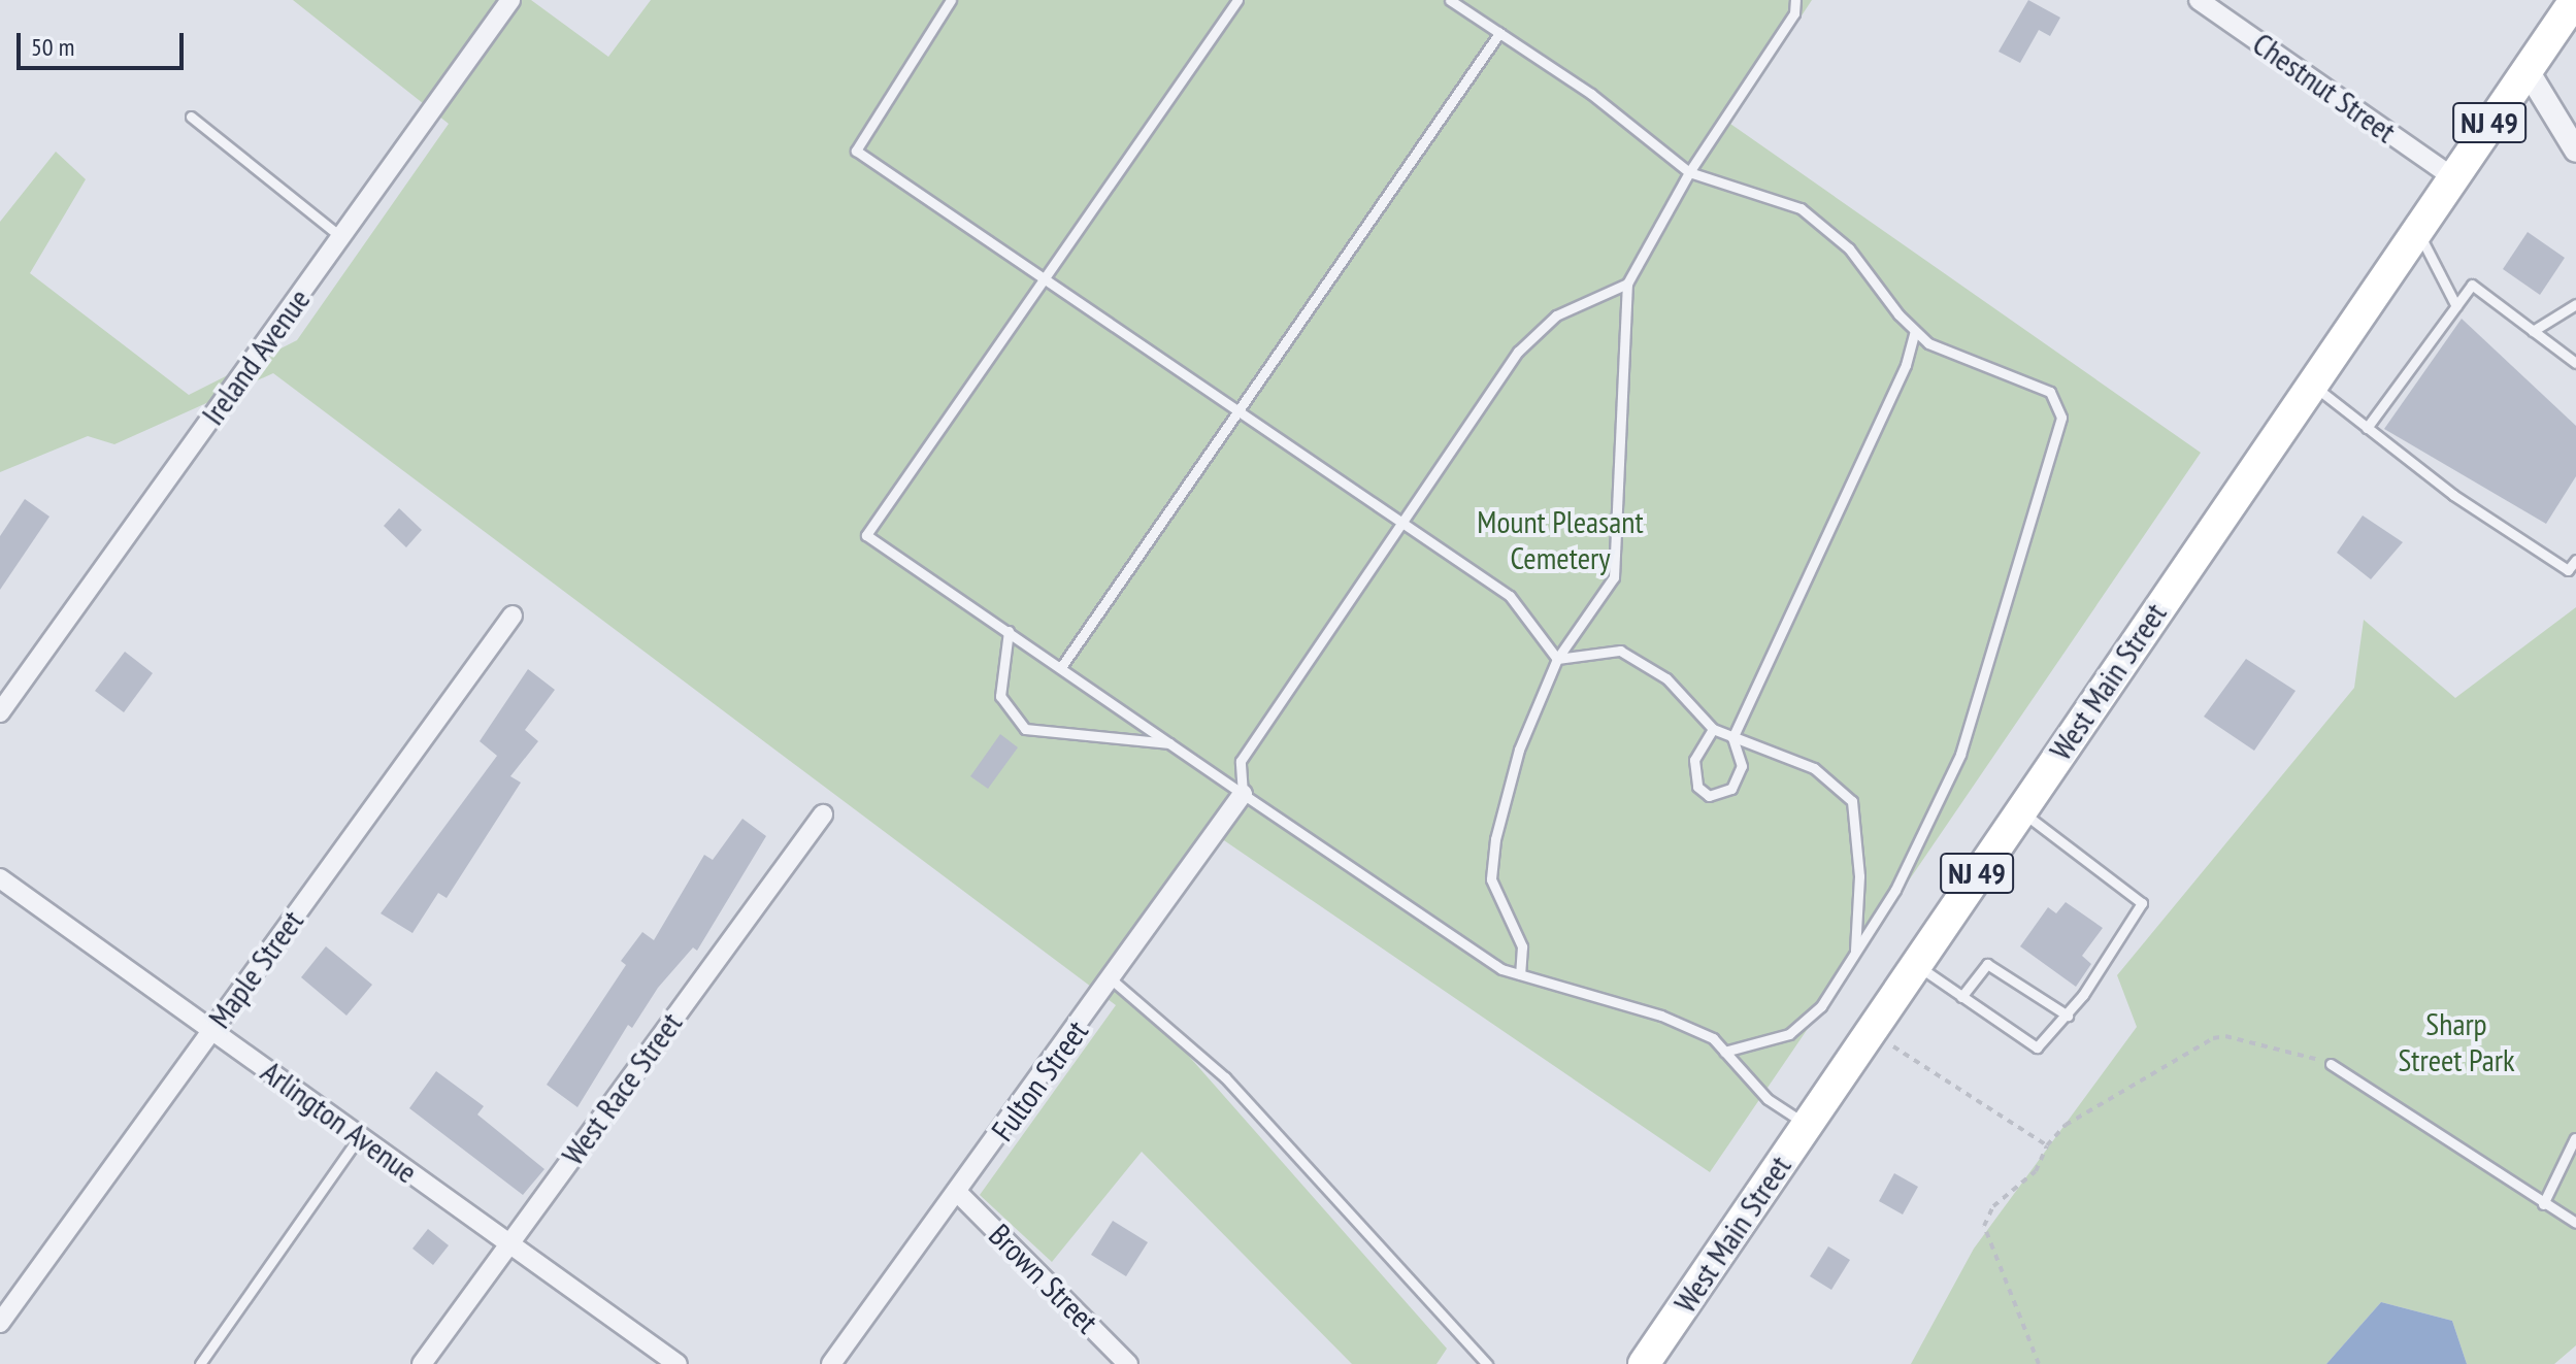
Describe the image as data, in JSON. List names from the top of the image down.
{
  "streets": {
    "highway": ["NJ 49", "West Main Street"],
    "street": [
      "Chestnut Street",
      "Ireland Avenue",
      "Maple Street",
      "Fulton Street",
      "West Race Street",
      "Arlington Avenue",
      "Brown Street"
    ]
  },
  "crossings": [
    ["Chestnut Street", "West Main Street"],
    ["Maple Street", "Arlington Avenue"],
    ["Fulton Street", "Brown Street"],
    ["West Race Street", "Arlington Avenue"]
  ],
  "parks": ["Mount Pleasant Cemetery", "Sharp Street Park"],
  "scale_bar": "50 m"
}
